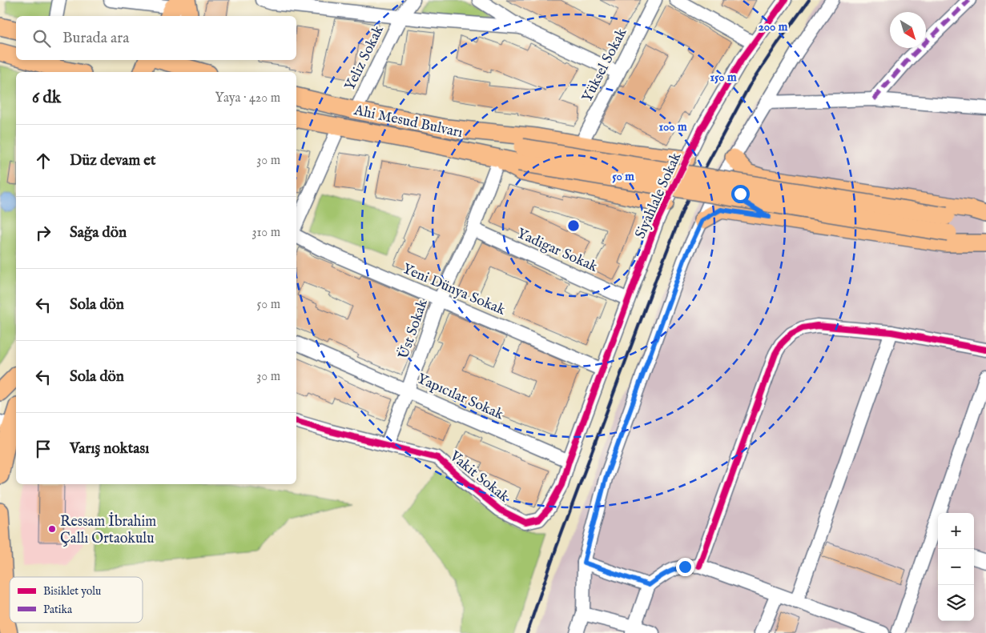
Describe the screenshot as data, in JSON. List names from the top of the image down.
{
  "streets": {
    "main road": ["Ahi Mesud Bulvarı"],
    "street": [
      "Yeliz Sokak",
      "Yüksel Sokak",
      "Siyahlale Sokak",
      "Yadigar Sokak",
      "Yeni Dünya Sokak",
      "Üst Sokak",
      "Yapıcılar Sokak",
      "Vakit Sokak"
    ]
  },
  "crossings": [
    ["Yeliz Sokak", "Ahi Mesud Bulvarı"],
    ["Ahi Mesud Bulvarı", "Üst Sokak"],
    ["Siyahlale Sokak", "Yadigar Sokak"],
    ["Siyahlale Sokak", "Yeni Dünya Sokak"],
    ["Siyahlale Sokak", "Yapıcılar Sokak"],
    ["Siyahlale Sokak", "Vakit Sokak"],
    ["Yadigar Sokak", "Üst Sokak"],
    ["Yeni Dünya Sokak", "Üst Sokak"],
    ["Üst Sokak", "Yapıcılar Sokak"],
    ["Üst Sokak", "Vakit Sokak"],
    ["Yapıcılar Sokak", "Vakit Sokak"]
  ],
  "places": ["Ressam İbrahim Çallı Ortaokulu"],
  "legend": ["Bisiklet yolu", "Patika"],
  "north": "bottom right",
  "page": {
    "search": "Burada ara",
    "heading": ["6 dk", "Yaya · 420 m"],
    "list": [
      ["Düz devam et", "30 m"],
      ["Sağa dön", "310 m"],
      ["Sola dön", "50 m"],
      ["Sola dön", "30 m"],
      "Varış noktası"
    ],
    "map_buttons": ["+", "−"]
  },
  "rings": [
    "200 m",
    "150 m",
    "100 m",
    "50 m"
  ]
}
